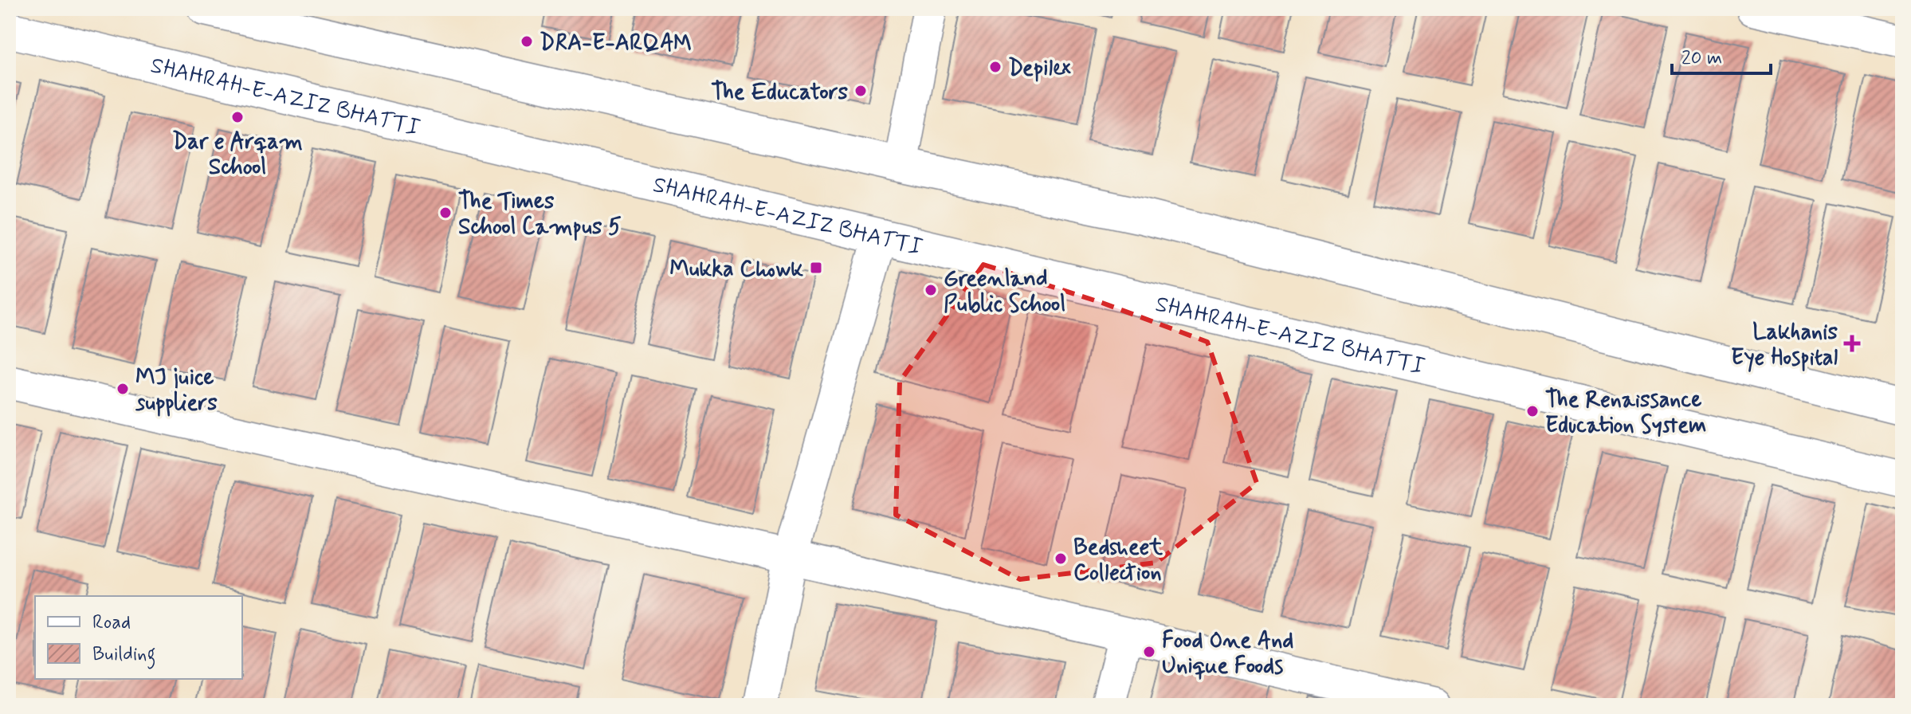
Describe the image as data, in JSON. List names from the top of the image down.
{
  "streets": {
    "main road": ["SHAHRAH-E-AZIZ BHATTI"]
  },
  "places": {
    "other": [
      "DRA-E-ARQAM",
      "Depilex",
      "The Educators",
      "Dar e Arqam School",
      "The Times School Campus 5",
      "Greenland Public School",
      "MJ juice suppliers",
      "The Renaissance Education System",
      "Bedsheet Collection",
      "Food One And Unique Foods"
    ],
    "transit": ["Mukka Chowk"],
    "health": ["Lakhanis Eye Hospital"]
  },
  "legend": ["Road", "Building"],
  "scale_bar": "20 m"
}
